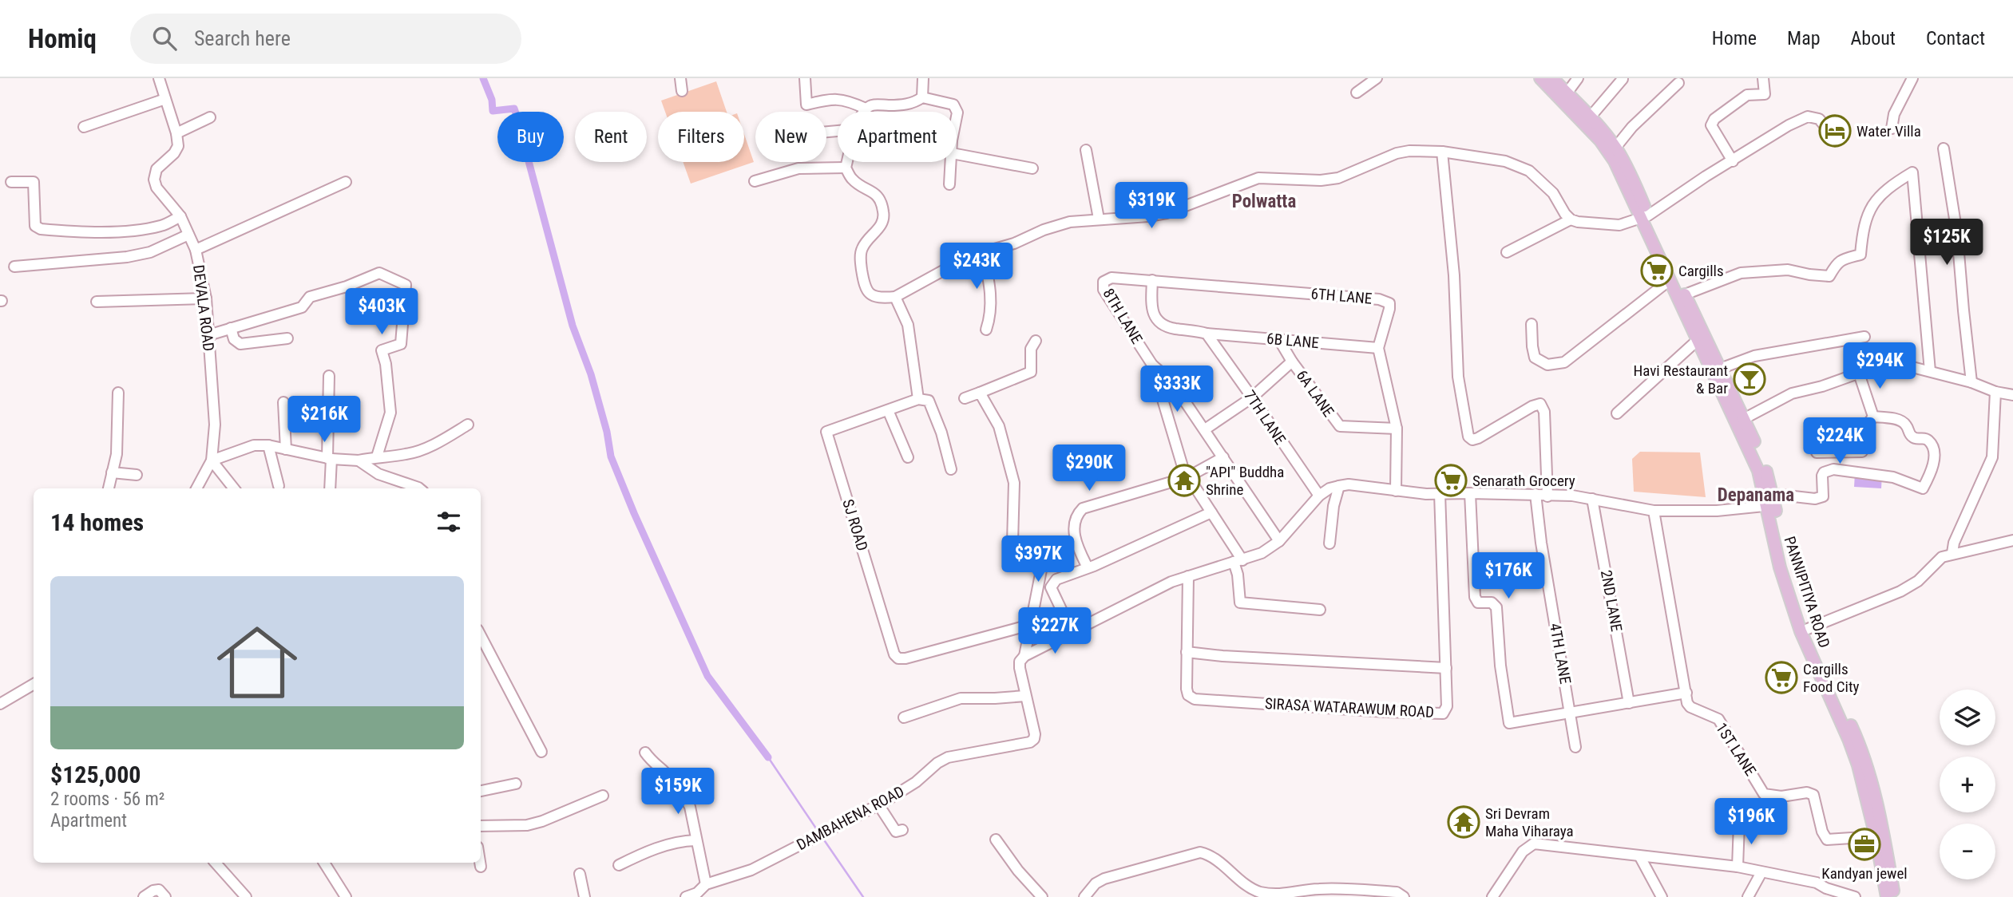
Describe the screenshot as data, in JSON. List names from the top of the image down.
{
  "streets": {
    "main road": ["PANNIPITIYA ROAD"],
    "street": [
      "6TH LANE",
      "DEVALA ROAD",
      "8TH LANE",
      "6B LANE",
      "6A LANE",
      "7TH LANE",
      "SJ ROAD",
      "2ND LANE",
      "4TH LANE",
      "SIRASA WATARAWUM ROAD",
      "1ST LANE",
      "DAMBAHENA ROAD"
    ]
  },
  "crossings": [
    ["6TH LANE", "8TH LANE"],
    ["6TH LANE", "6B LANE"],
    ["6TH LANE", "6A LANE"],
    ["6B LANE", "6A LANE"],
    ["6B LANE", "7TH LANE"],
    ["PANNIPITIYA ROAD", "1ST LANE"]
  ],
  "districts": ["Polwatta", "Depanama"],
  "places": {
    "hotel": ["Water Villa"],
    "supermarket": ["Cargills", "Senarath Grocery", "Cargills Food City"],
    "bar": ["Havi Restaurant & Bar"],
    "temple": ["\"API\" Buddha Shrine", "Sri Devram Maha Viharaya"],
    "office": ["Kandyan jewel"]
  },
  "page": {
    "header": "Homiq",
    "search": "Search here",
    "nav": [
      "Home",
      "Map",
      "About",
      "Contact"
    ],
    "chip": [
      "Buy",
      "Rent",
      "Filters",
      "New",
      "Apartment"
    ],
    "price": [
      "$319K",
      "$125K",
      "$243K",
      "$403K",
      "$294K",
      "$333K",
      "$216K",
      "$224K",
      "$290K",
      "$397K",
      "$176K",
      "$227K",
      "$159K",
      "$196K"
    ],
    "heading": "14 homes",
    "list": [
      {
        "name": "$125,000",
        "note": "2 rooms · 56 m² · Apartment"
      }
    ],
    "map_buttons": ["+", "−"]
  }
}
